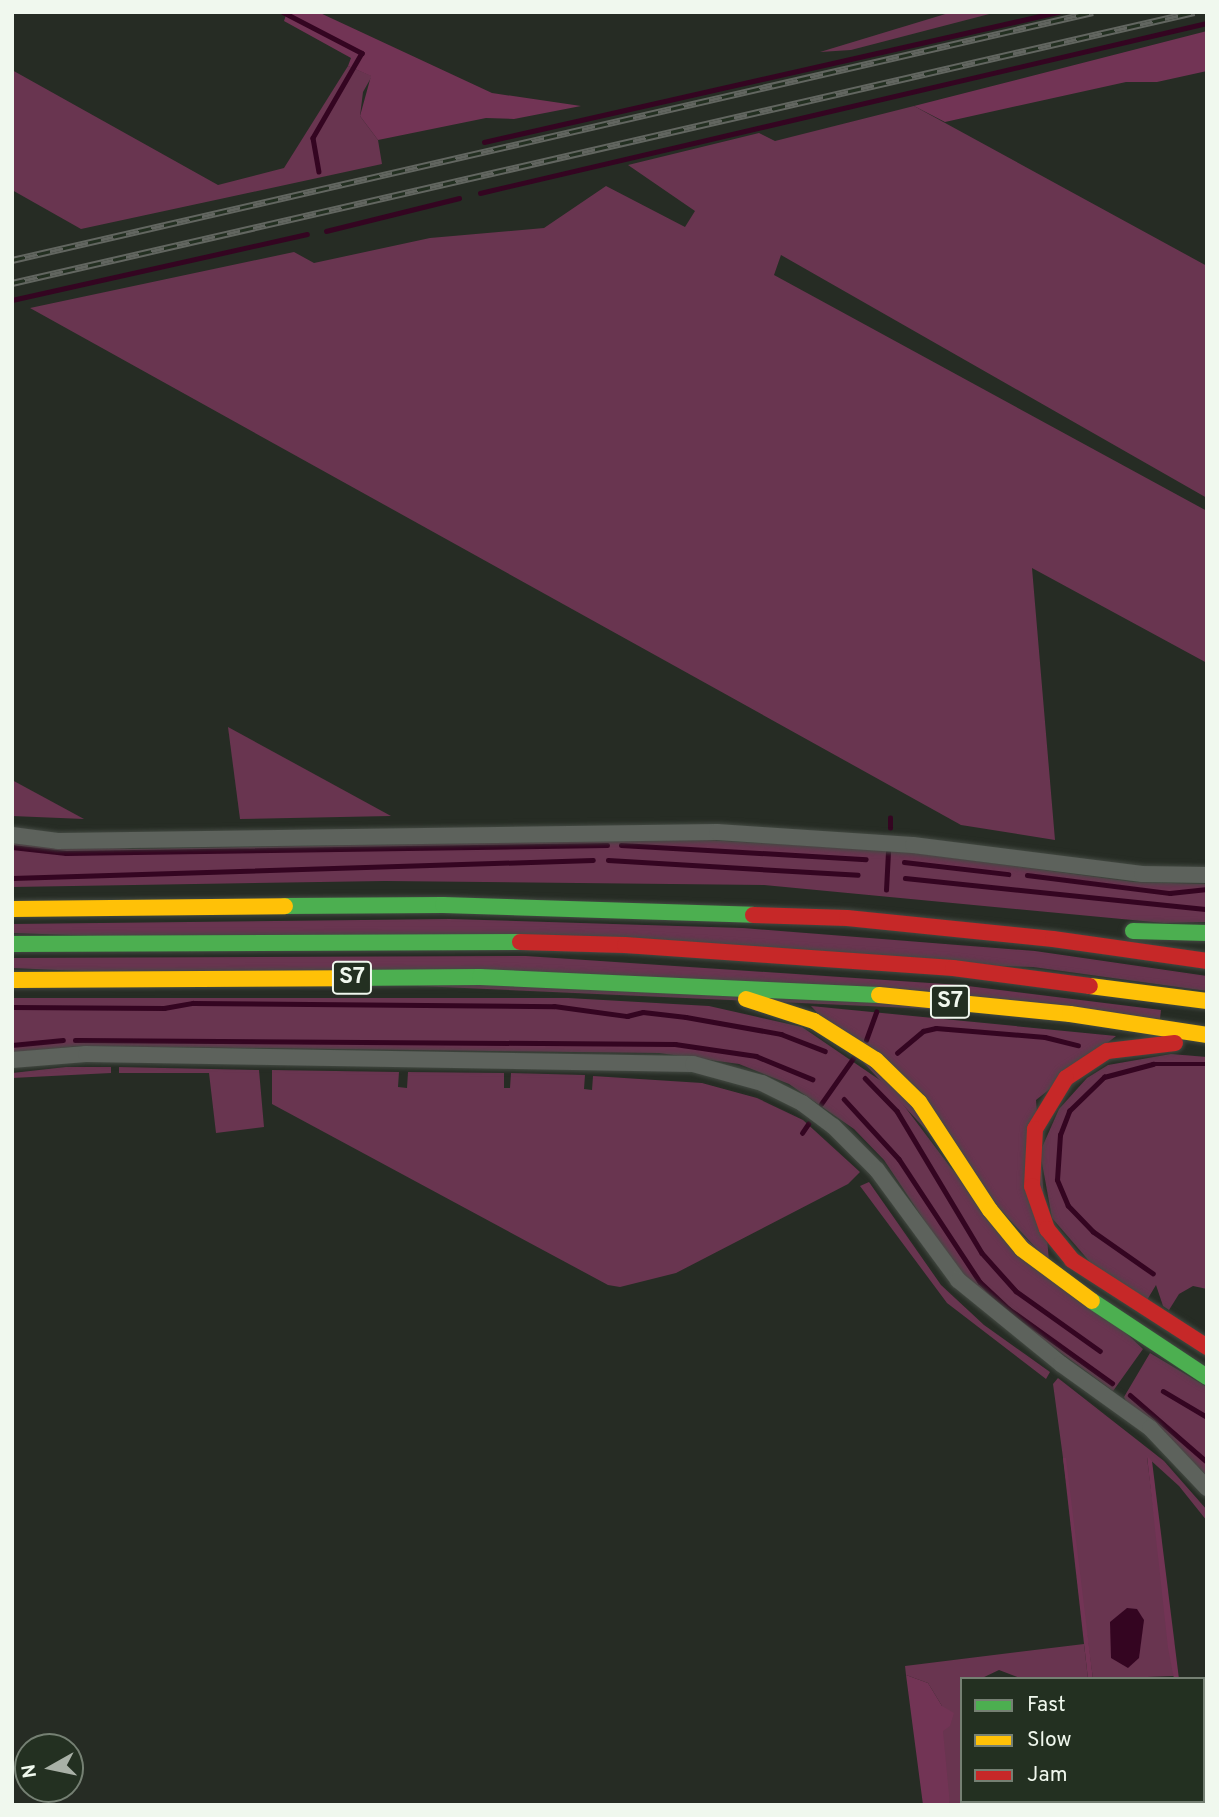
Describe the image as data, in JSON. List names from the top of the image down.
{
  "streets": {
    "highway": ["S7"]
  },
  "legend": ["Fast", "Slow", "Jam"],
  "north": "left"
}
